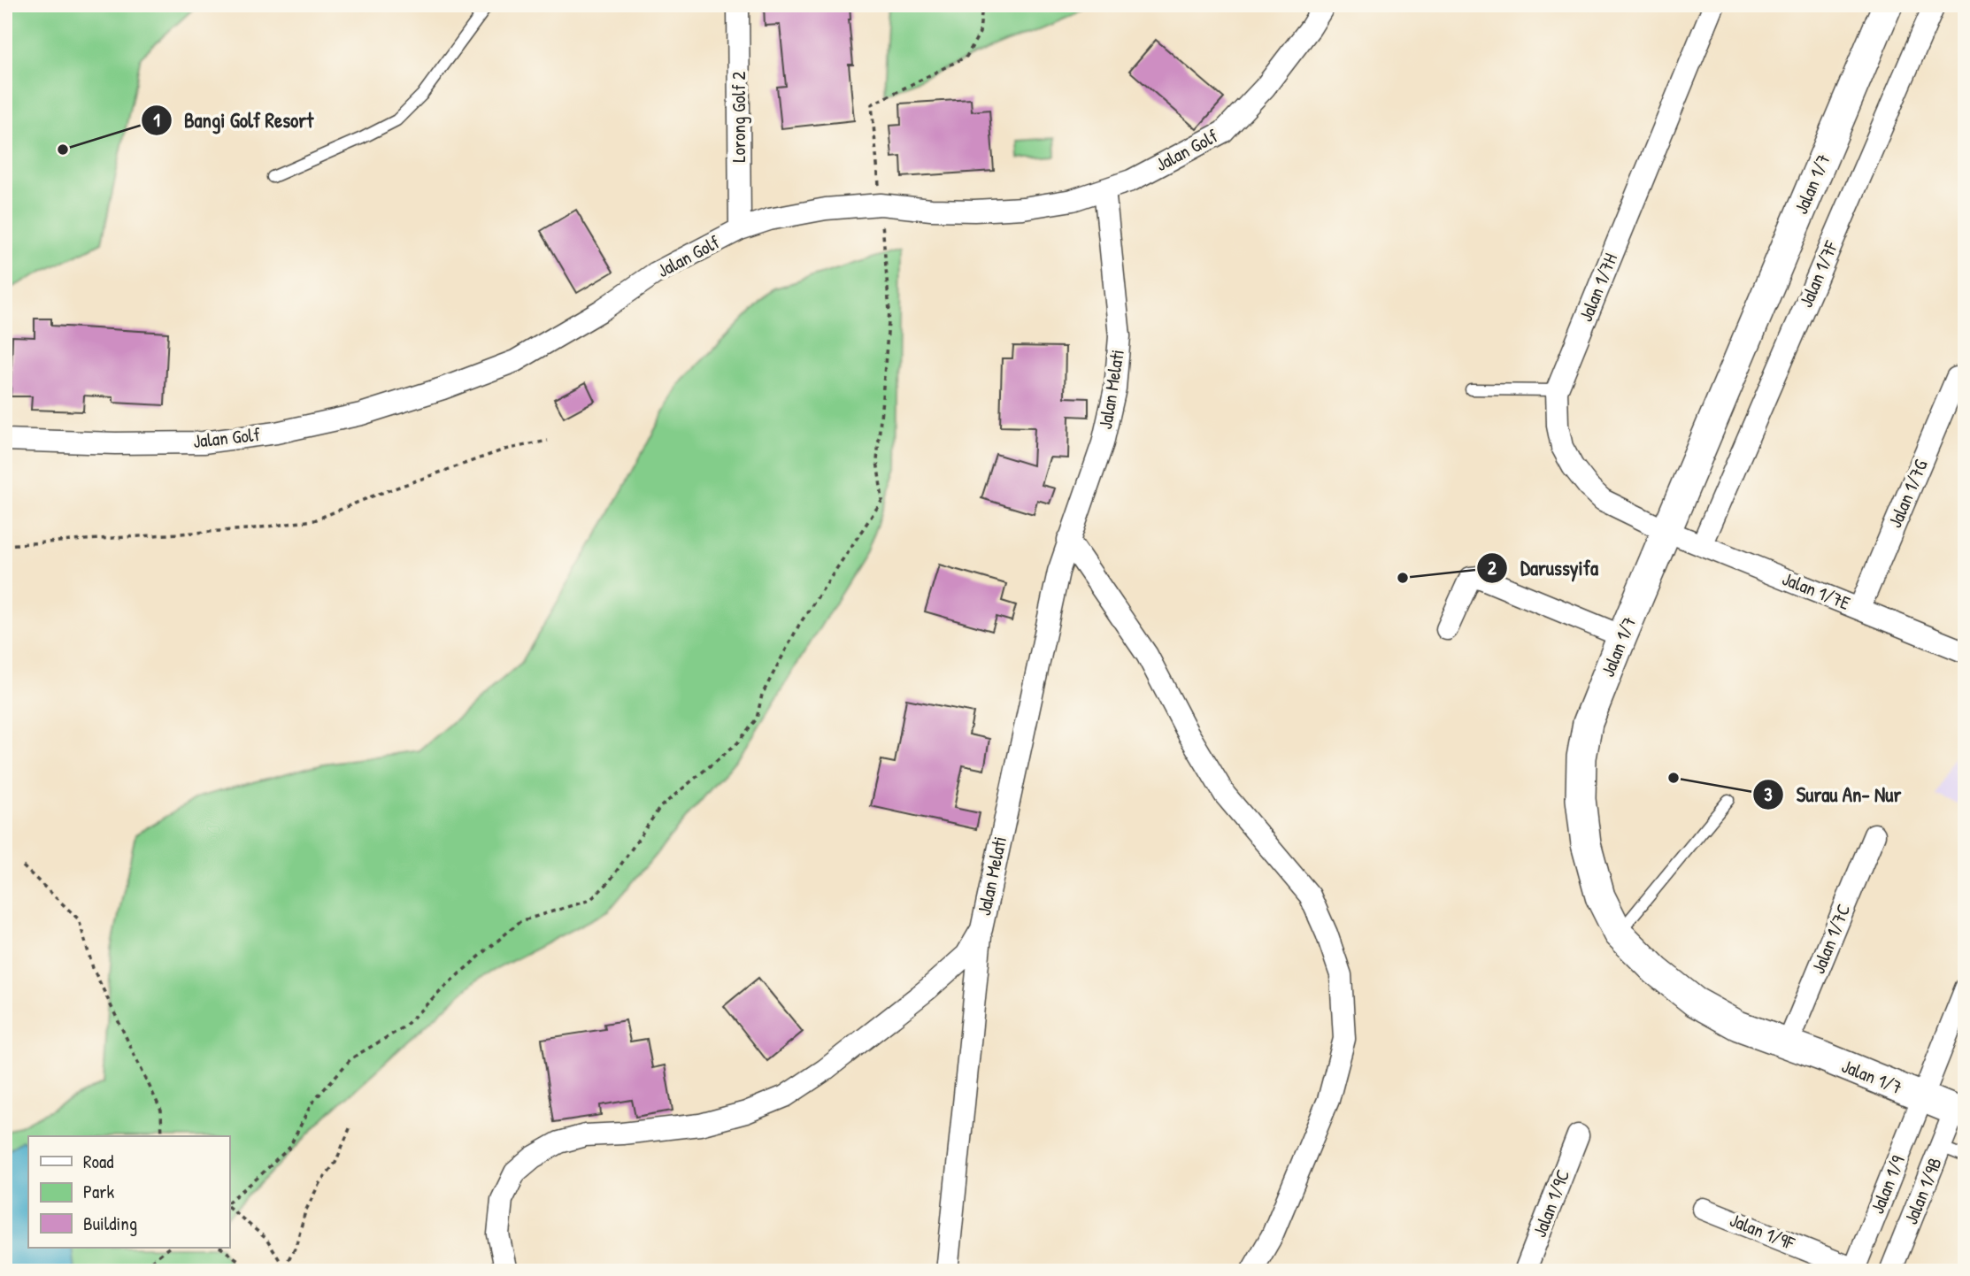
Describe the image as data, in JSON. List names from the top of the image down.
{
  "streets": {
    "street": [
      "Lorong Golf 2",
      "Jalan Golf",
      "Jalan 1/7",
      "Jalan 1/7F",
      "Jalan 1/7H",
      "Jalan Melati",
      "Jalan 1/7G",
      "Jalan 1/7E",
      "Jalan 1/7C",
      "Jalan 1/9",
      "Jalan 1/9B",
      "Jalan 1/9C",
      "Jalan 1/9F"
    ]
  },
  "crossings": [
    ["Lorong Golf 2", "Jalan Golf"],
    ["Jalan Golf", "Jalan Melati"],
    ["Jalan 1/7", "Jalan 1/7H"],
    ["Jalan 1/7", "Jalan 1/7E"],
    ["Jalan 1/7", "Jalan 1/7C"],
    ["Jalan 1/7", "Jalan 1/9"],
    ["Jalan 1/7", "Jalan 1/9B"],
    ["Jalan 1/7F", "Jalan 1/7E"],
    ["Jalan 1/7H", "Jalan 1/7E"],
    ["Jalan 1/7G", "Jalan 1/7E"],
    ["Jalan 1/9", "Jalan 1/9F"]
  ],
  "places": ["Bangi Golf Resort", "Darussyifa", "Surau An- Nur"],
  "legend": ["Road", "Park", "Building"]
}
